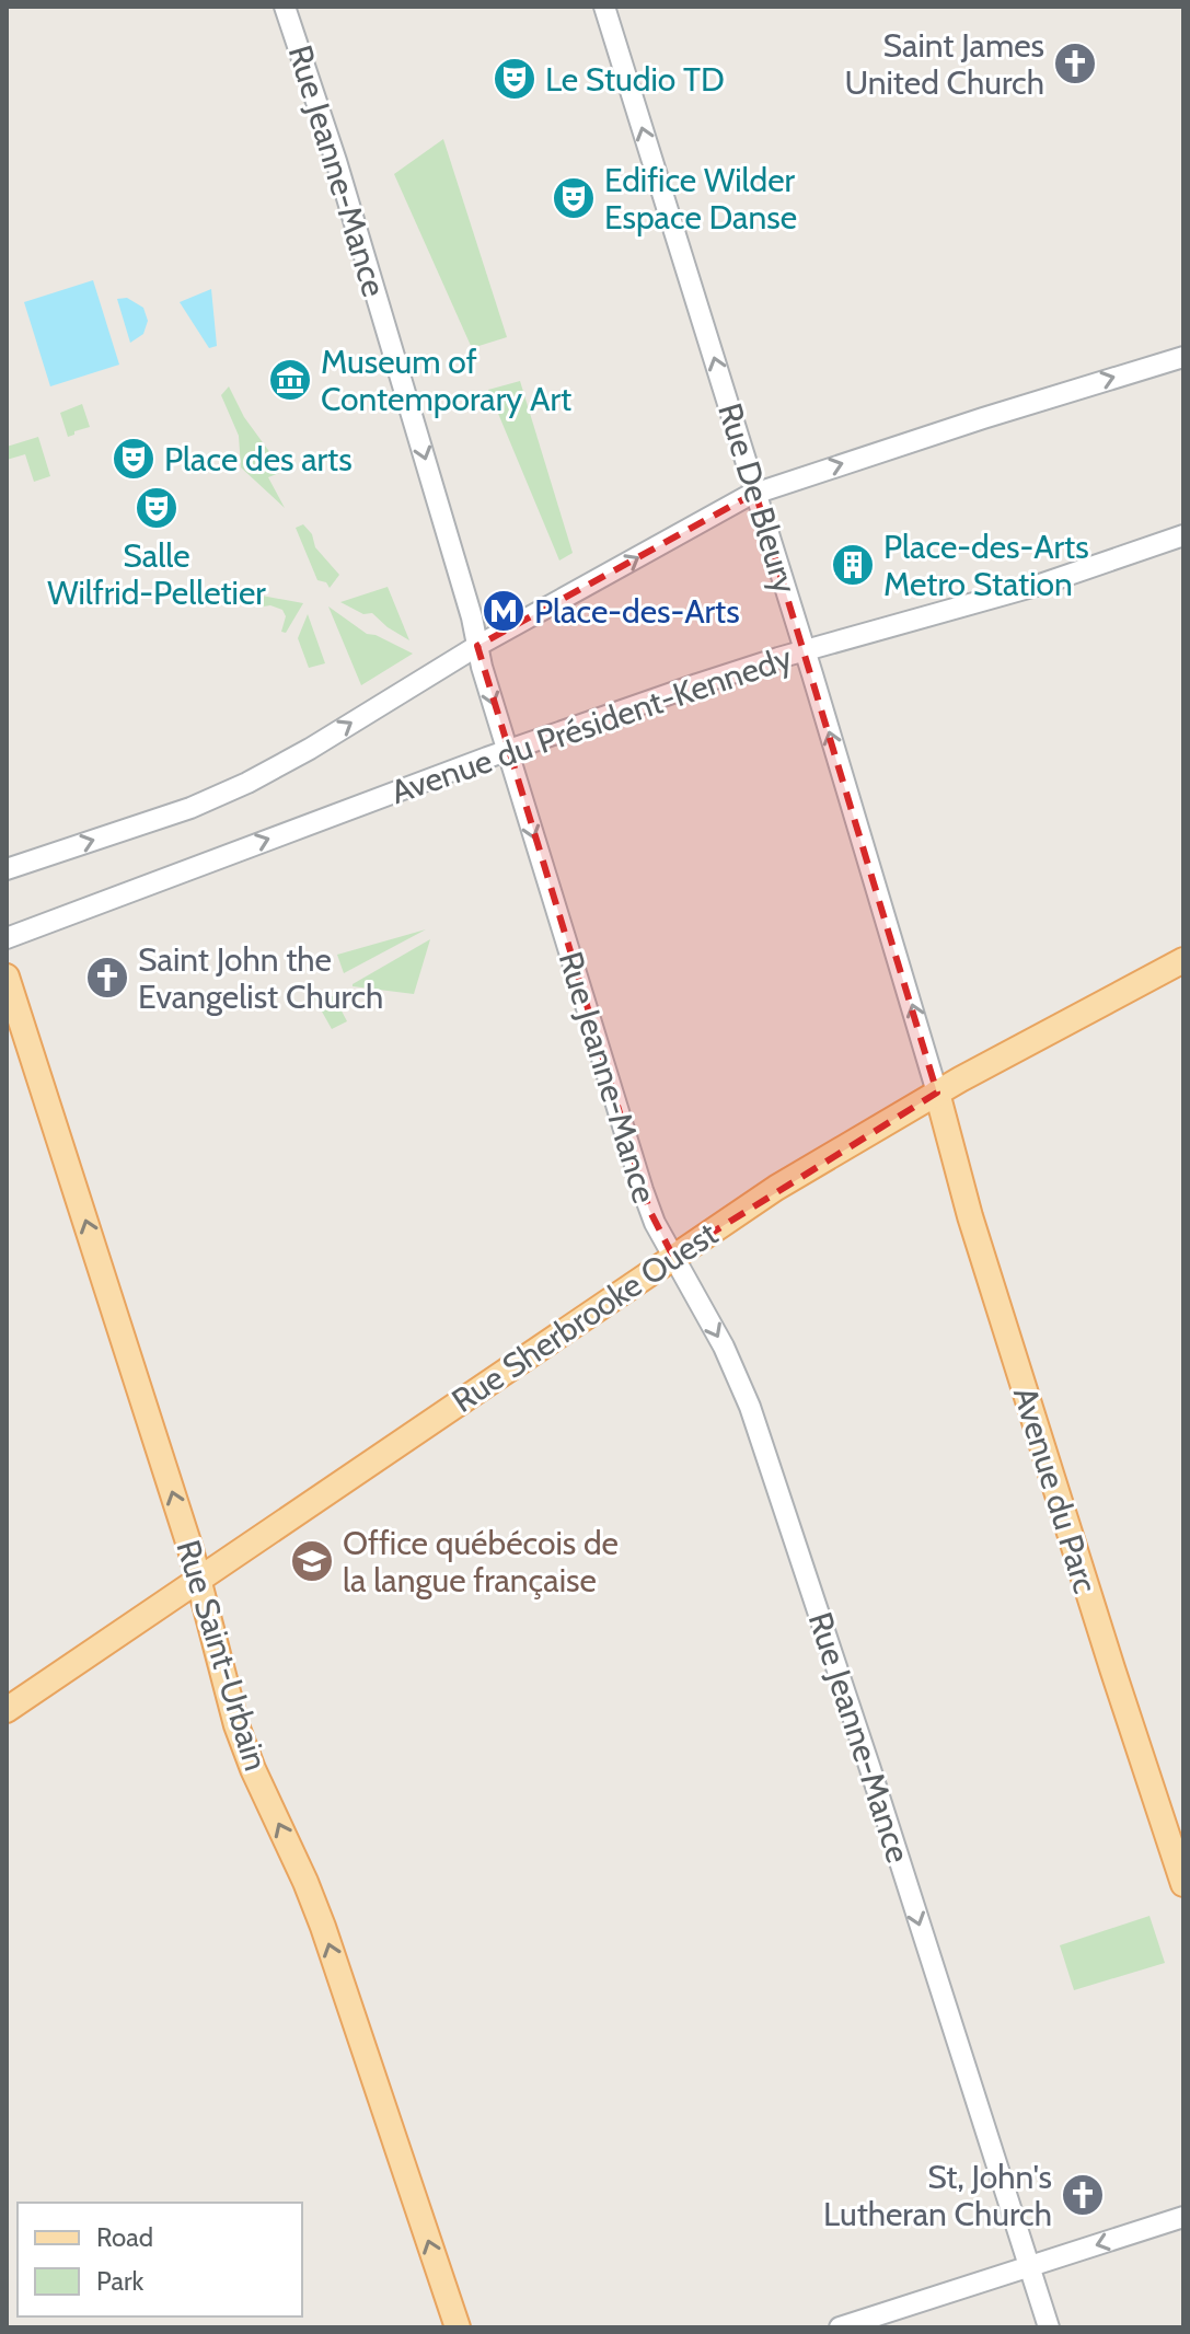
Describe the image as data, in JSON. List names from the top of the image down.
{
  "streets": {
    "main road": ["Rue Sherbrooke Ouest", "Avenue du Parc", "Rue Saint-Urbain"],
    "street": ["Rue Jeanne-Mance", "Rue De Bleury", "Avenue du Président-Kennedy"]
  },
  "crossings": [
    ["Rue Jeanne-Mance", "Avenue du Président-Kennedy"],
    ["Rue Jeanne-Mance", "Rue Sherbrooke Ouest"],
    ["Rue De Bleury", "Avenue du Président-Kennedy"],
    ["Rue De Bleury", "Rue Sherbrooke Ouest"],
    ["Rue De Bleury", "Avenue du Parc"],
    ["Rue Sherbrooke Ouest", "Avenue du Parc"],
    ["Rue Sherbrooke Ouest", "Rue Saint-Urbain"]
  ],
  "one_way": ["Rue Jeanne-Mance", "Rue De Bleury", "Rue Saint-Urbain"],
  "places": {
    "church": ["Saint James United Church", "Saint John the Evangelist Church", "St, John's Lutheran Church"],
    "theatre": [
      "Le Studio TD",
      "Edifice Wilder Espace Danse",
      "Place des arts",
      "Salle Wilfrid-Pelletier"
    ],
    "museum": ["Museum of Contemporary Art"],
    "building": ["Place-des-Arts Metro Station"],
    "metro station": ["Place-des-Arts"],
    "school or university": ["Office québécois de la langue française"]
  },
  "legend": ["Road", "Park"]
}
